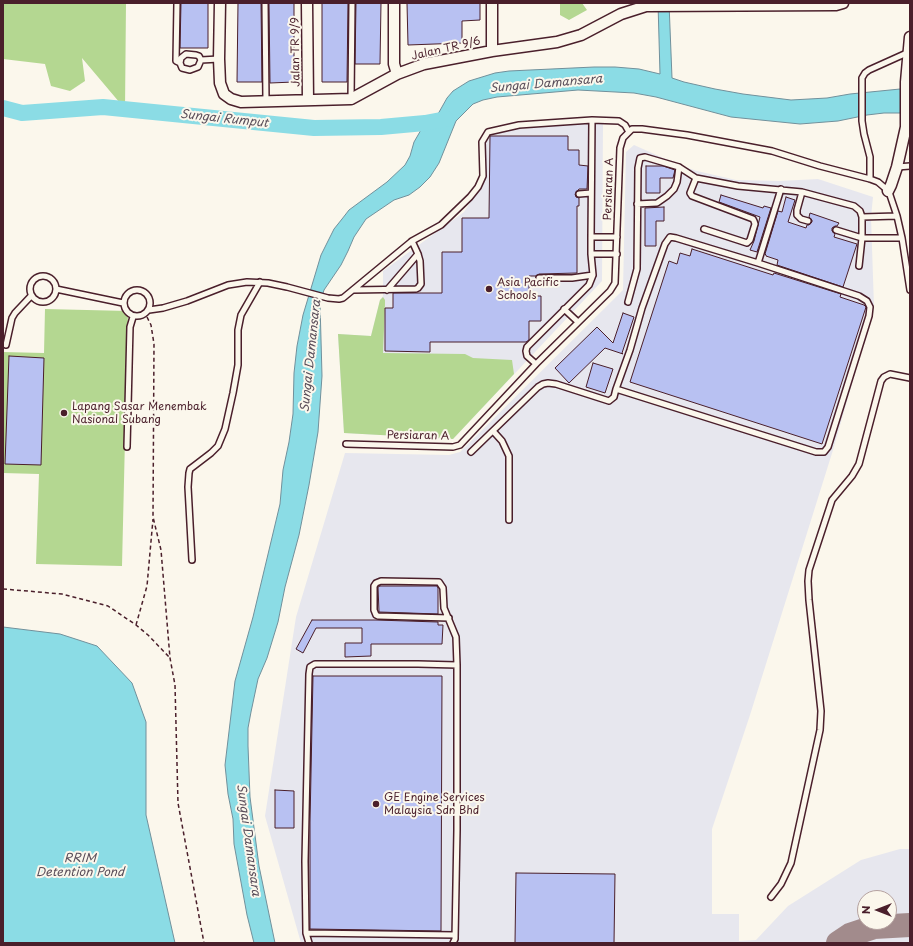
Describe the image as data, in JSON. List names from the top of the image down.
{
  "streets": {
    "street": ["Jalan TR 9/6", "Jalan TR 9/9"],
    "lane": ["Persiaran A"]
  },
  "crossings": [
    ["Jalan TR 9/6", "Jalan TR 9/9"]
  ],
  "water": ["Sungai Damansara", "Sungai Rumput", "RRIM Detention Pond"],
  "places": ["Asia Pacific Schools", "Lapang Sasar Menembak Nasional Subang", "GE Engine Services Malaysia Sdn Bhd"],
  "north": "left"
}
